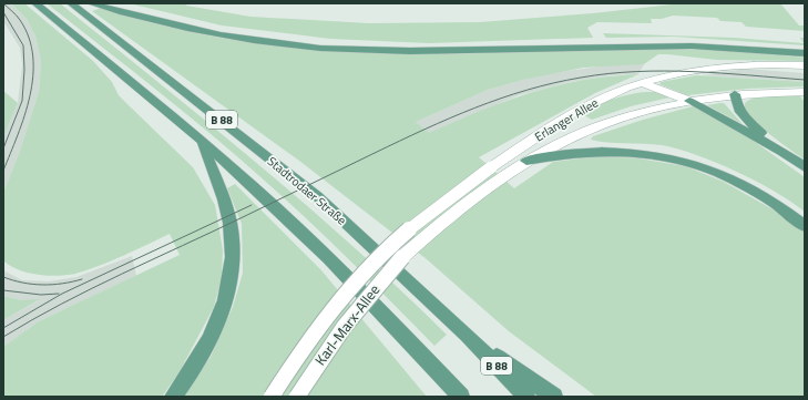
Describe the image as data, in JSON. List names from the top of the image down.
{
  "streets": {
    "main road": [
      "B 88",
      "Erlanger Allee",
      "Stadtrodaer Straße",
      "Karl-Marx-Allee"
    ]
  },
  "crossings": [
    ["Erlanger Allee", "Karl-Marx-Allee"]
  ]
}
